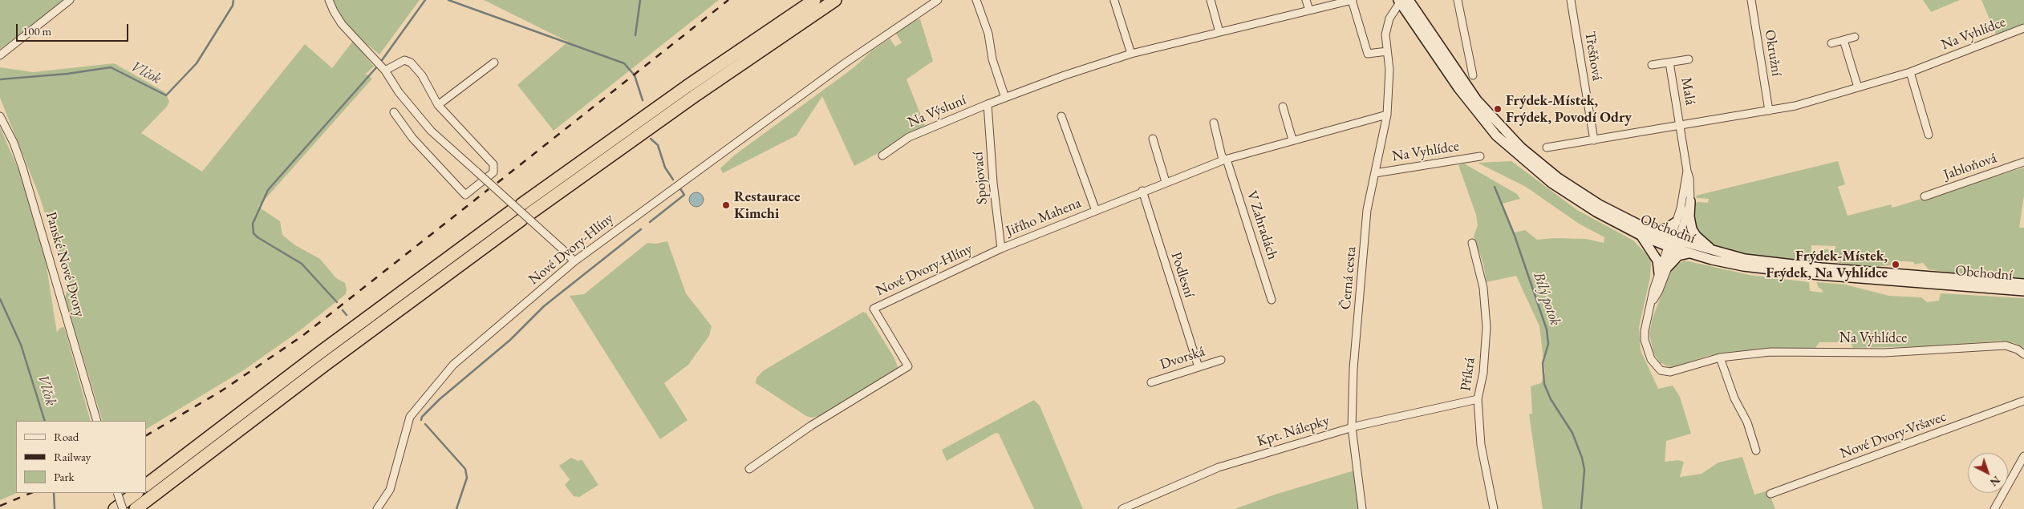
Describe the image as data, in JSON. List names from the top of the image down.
{
  "streets": {
    "main road": ["Obchodní"],
    "street": [
      "Na Vyhlídce",
      "Okružní",
      "Třešňová",
      "Malá",
      "Na Výsluní",
      "Jabloňová",
      "Spojovací",
      "Jiřího Mahena",
      "V Zahradách",
      "Nové Dvory-Hlíny",
      "Panské Nové Dvory",
      "Podlesní",
      "Černá cesta",
      "Dvorská",
      "Příkrá",
      "Kpt. Nálepky",
      "Nové Dvory-Vršavec"
    ]
  },
  "crossings": [
    ["Na Vyhlídce", "Okružní"],
    ["Na Vyhlídce", "Třešňová"],
    ["Na Vyhlídce", "Malá"],
    ["Na Vyhlídce", "Obchodní"],
    ["Na Vyhlídce", "Černá cesta"],
    ["Na Výsluní", "Spojovací"],
    ["Spojovací", "Jiřího Mahena"],
    ["Spojovací", "Nové Dvory-Hlíny"],
    ["Jiřího Mahena", "V Zahradách"],
    ["Jiřího Mahena", "Nové Dvory-Hlíny"],
    ["Jiřího Mahena", "Podlesní"],
    ["Jiřího Mahena", "Černá cesta"],
    ["Obchodní", "Černá cesta"],
    ["Podlesní", "Dvorská"],
    ["Černá cesta", "Kpt. Nálepky"],
    ["Příkrá", "Kpt. Nálepky"]
  ],
  "water": ["Vlčok", "Bílý potok"],
  "places": ["Frýdek-Místek, Frýdek, Povodí Odry", "Restaurace Kimchi", "Frýdek-Místek, Frýdek, Na Vyhlídce"],
  "legend": ["Road", "Railway", "Park"],
  "scale_bar": "100 m",
  "north": "bottom right"
}
